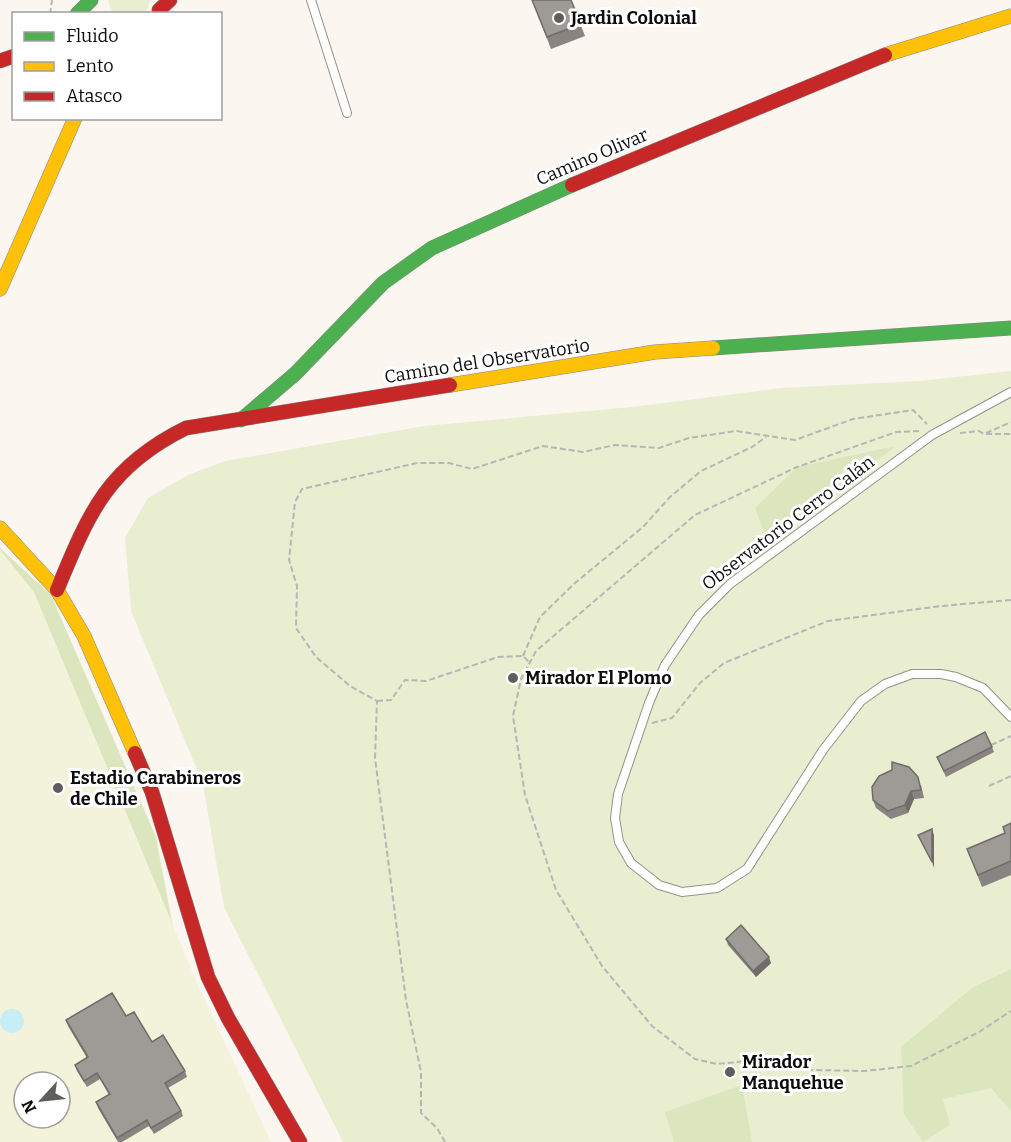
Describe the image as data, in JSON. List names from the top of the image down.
{
  "streets": {
    "street": ["Camino Olivar", "Camino del Observatorio"],
    "lane": ["Observatorio Cerro Calán"]
  },
  "crossings": [
    ["Camino Olivar", "Camino del Observatorio"]
  ],
  "places": [
    "Jardin Colonial",
    "Mirador El Plomo",
    "Estadio Carabineros de Chile",
    "Mirador Manquehue"
  ],
  "legend": ["Fluido", "Lento", "Atasco"],
  "north": "bottom left"
}
